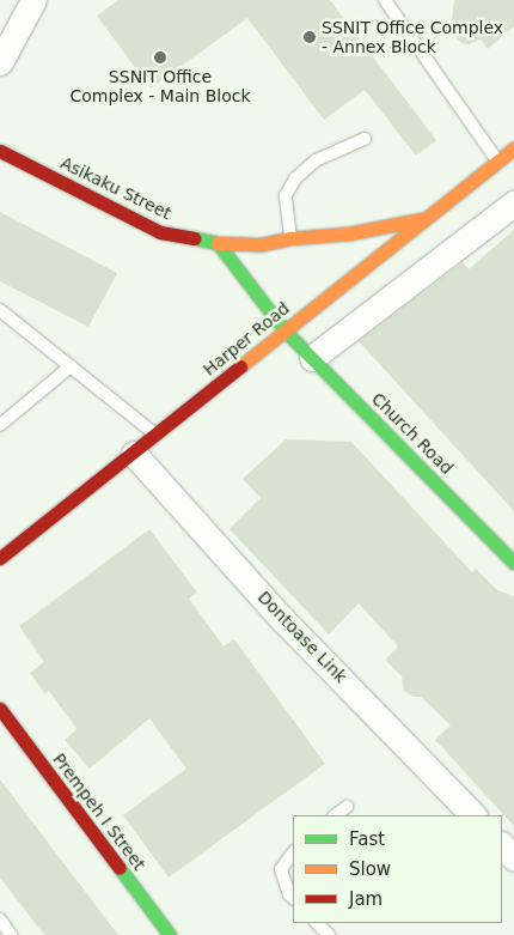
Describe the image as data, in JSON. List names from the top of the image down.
{
  "streets": {
    "street": [
      "Asikaku Street",
      "Harper Road",
      "Church Road",
      "Dontoase Link",
      "Prempeh I Street"
    ]
  },
  "crossings": [
    ["Asikaku Street", "Harper Road"],
    ["Harper Road", "Church Road"],
    ["Harper Road", "Dontoase Link"]
  ],
  "places": ["SSNIT Office Complex - Annex Block", "SSNIT Office Complex - Main Block"],
  "legend": ["Fast", "Slow", "Jam"]
}
